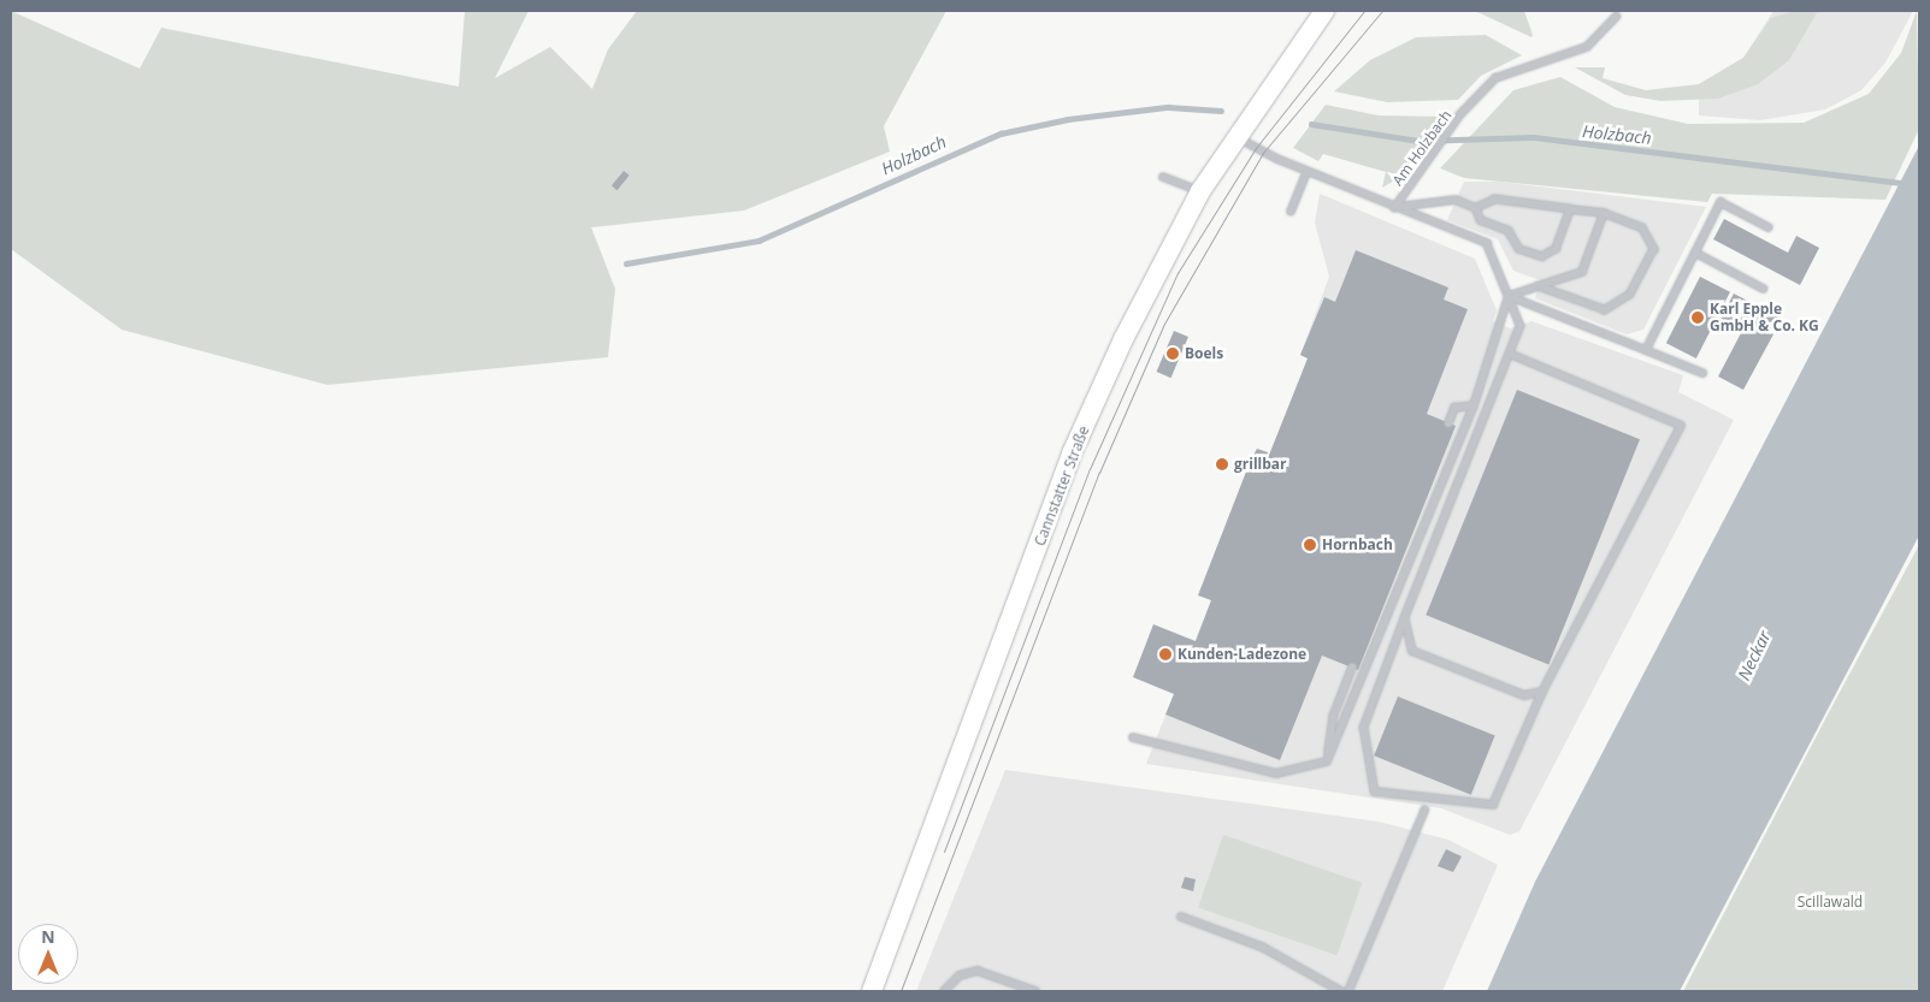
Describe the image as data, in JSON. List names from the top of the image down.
{
  "streets": {
    "main road": ["Cannstatter Straße"],
    "lane": ["Am Holzbach"]
  },
  "crossings": [
    ["Am Holzbach", "Cannstatter Straße"]
  ],
  "water": ["Holzbach", "Neckar"],
  "parks": ["Scillawald"],
  "places": [
    "Karl Epple GmbH & Co. KG",
    "Boels",
    "grillbar",
    "Hornbach",
    "Kunden-Ladezone"
  ],
  "north": "top"
}
